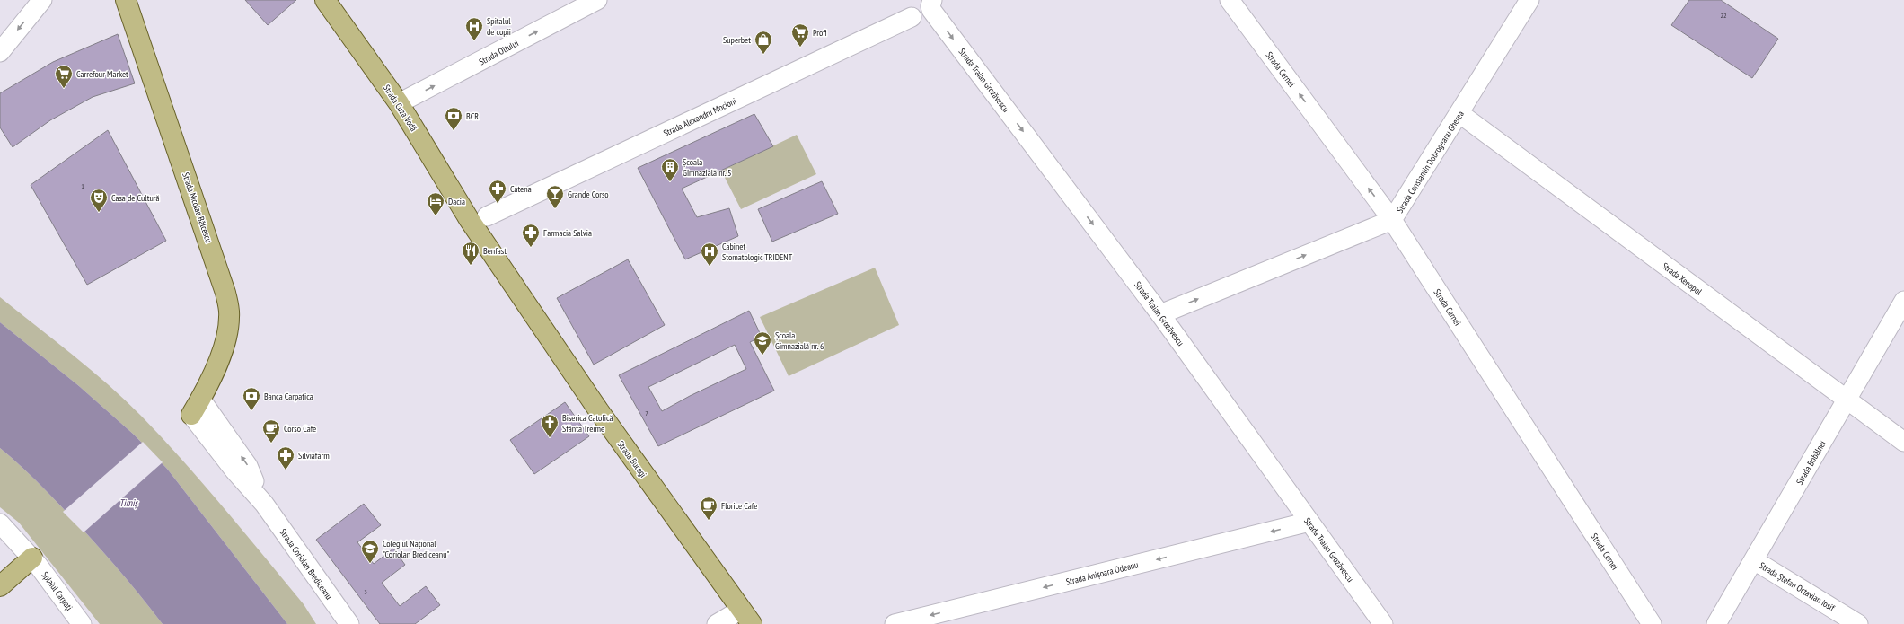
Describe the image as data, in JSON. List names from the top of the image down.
{
  "streets": {
    "main road": ["Strada Cuza Vodă", "Strada Nicolae Bălcescu", "Strada Bucegi"],
    "street": [
      "Strada Oltului",
      "Strada Cernei",
      "Strada Traian Grozăvescu",
      "Strada Alexandru Mocioni",
      "Strada Constantin Dobrogeanu Gherea",
      "Strada Xenopol",
      "Strada Bobâlnei",
      "Strada Coriolan Brediceanu",
      "Strada Anișoara Odeanu",
      "Strada Ștefan Octavian Iosif",
      "Splaiul Carpați"
    ]
  },
  "crossings": [
    ["Strada Oltului", "Strada Cuza Vodă"],
    ["Strada Cernei", "Strada Constantin Dobrogeanu Gherea"],
    ["Strada Traian Grozăvescu", "Strada Constantin Dobrogeanu Gherea"],
    ["Strada Traian Grozăvescu", "Strada Anișoara Odeanu"],
    ["Strada Cuza Vodă", "Strada Alexandru Mocioni"],
    ["Strada Cuza Vodă", "Strada Bucegi"],
    ["Strada Alexandru Mocioni", "Strada Bucegi"],
    ["Strada Constantin Dobrogeanu Gherea", "Strada Xenopol"],
    ["Strada Nicolae Bălcescu", "Strada Coriolan Brediceanu"],
    ["Strada Xenopol", "Strada Bobâlnei"],
    ["Strada Bobâlnei", "Strada Ștefan Octavian Iosif"]
  ],
  "one_way": [
    "Strada Oltului",
    "Strada Cernei",
    "Strada Traian Grozăvescu",
    "Strada Constantin Dobrogeanu Gherea",
    "Strada Anișoara Odeanu"
  ],
  "water": ["Timiș"],
  "places": {
    "hospital": ["Spitalul de copii", "Cabinet Stomatologic TRIDENT"],
    "supermarket": ["Profi", "Carrefour Market"],
    "shop": ["Superbet"],
    "bank": ["BCR", "Banca Carpatica"],
    "building": ["Școala Gimnazială nr. 5"],
    "pharmacy": ["Catena", "Farmacia Salvia", "Silviafarm"],
    "bar": ["Grande Corso"],
    "theatre": ["Casa de Cultură"],
    "hotel": ["Dacia"],
    "restaurant": ["Benfast"],
    "school or university": ["Școala Gimnazială nr. 6", "Colegiul Național \"Coriolan Brediceanu\""],
    "church": ["Biserica Catolică Sfânta Treime"],
    "cafe": ["Corso Cafe", "Florice Cafe"]
  },
  "house_numbers": [
    "22",
    "1",
    "7",
    "3"
  ]
}
